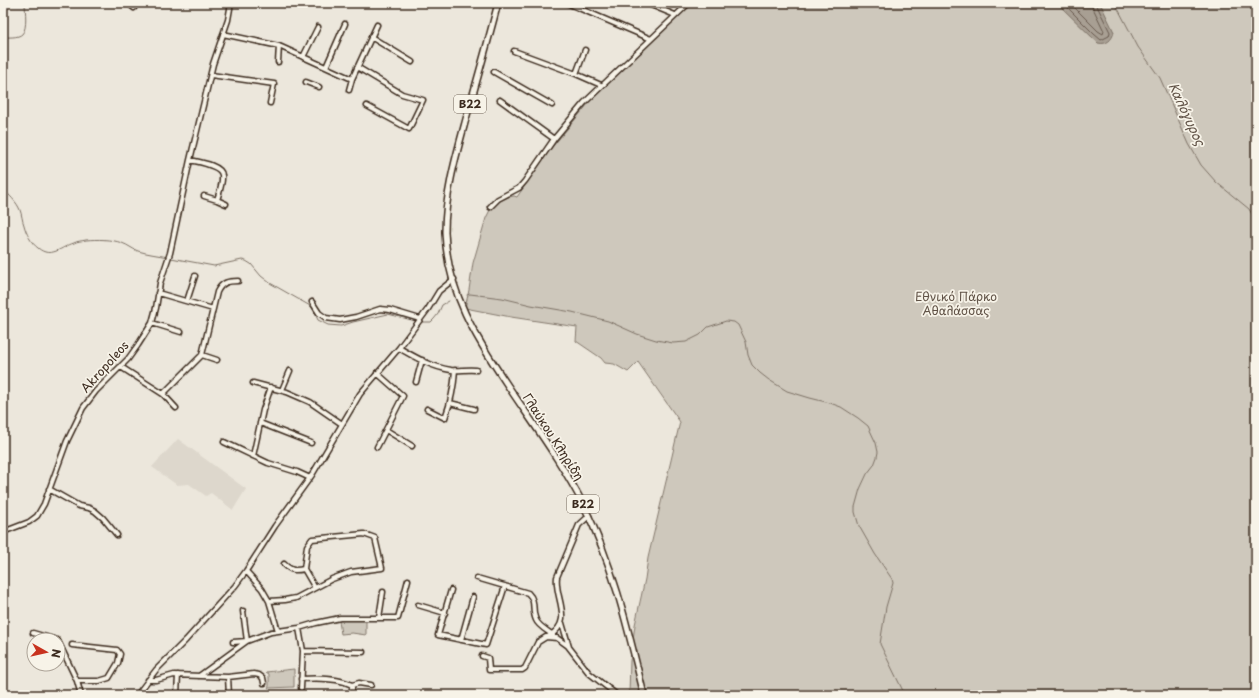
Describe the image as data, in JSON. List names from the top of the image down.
{
  "streets": {
    "main road": ["B22", "Γλαύκου Κληρίδη"],
    "street": ["Akropoleos"]
  },
  "water": ["Καλόγυρος"],
  "parks": ["Εθνικό Πάρκο Αθαλάσσας"],
  "north": "right"
}
